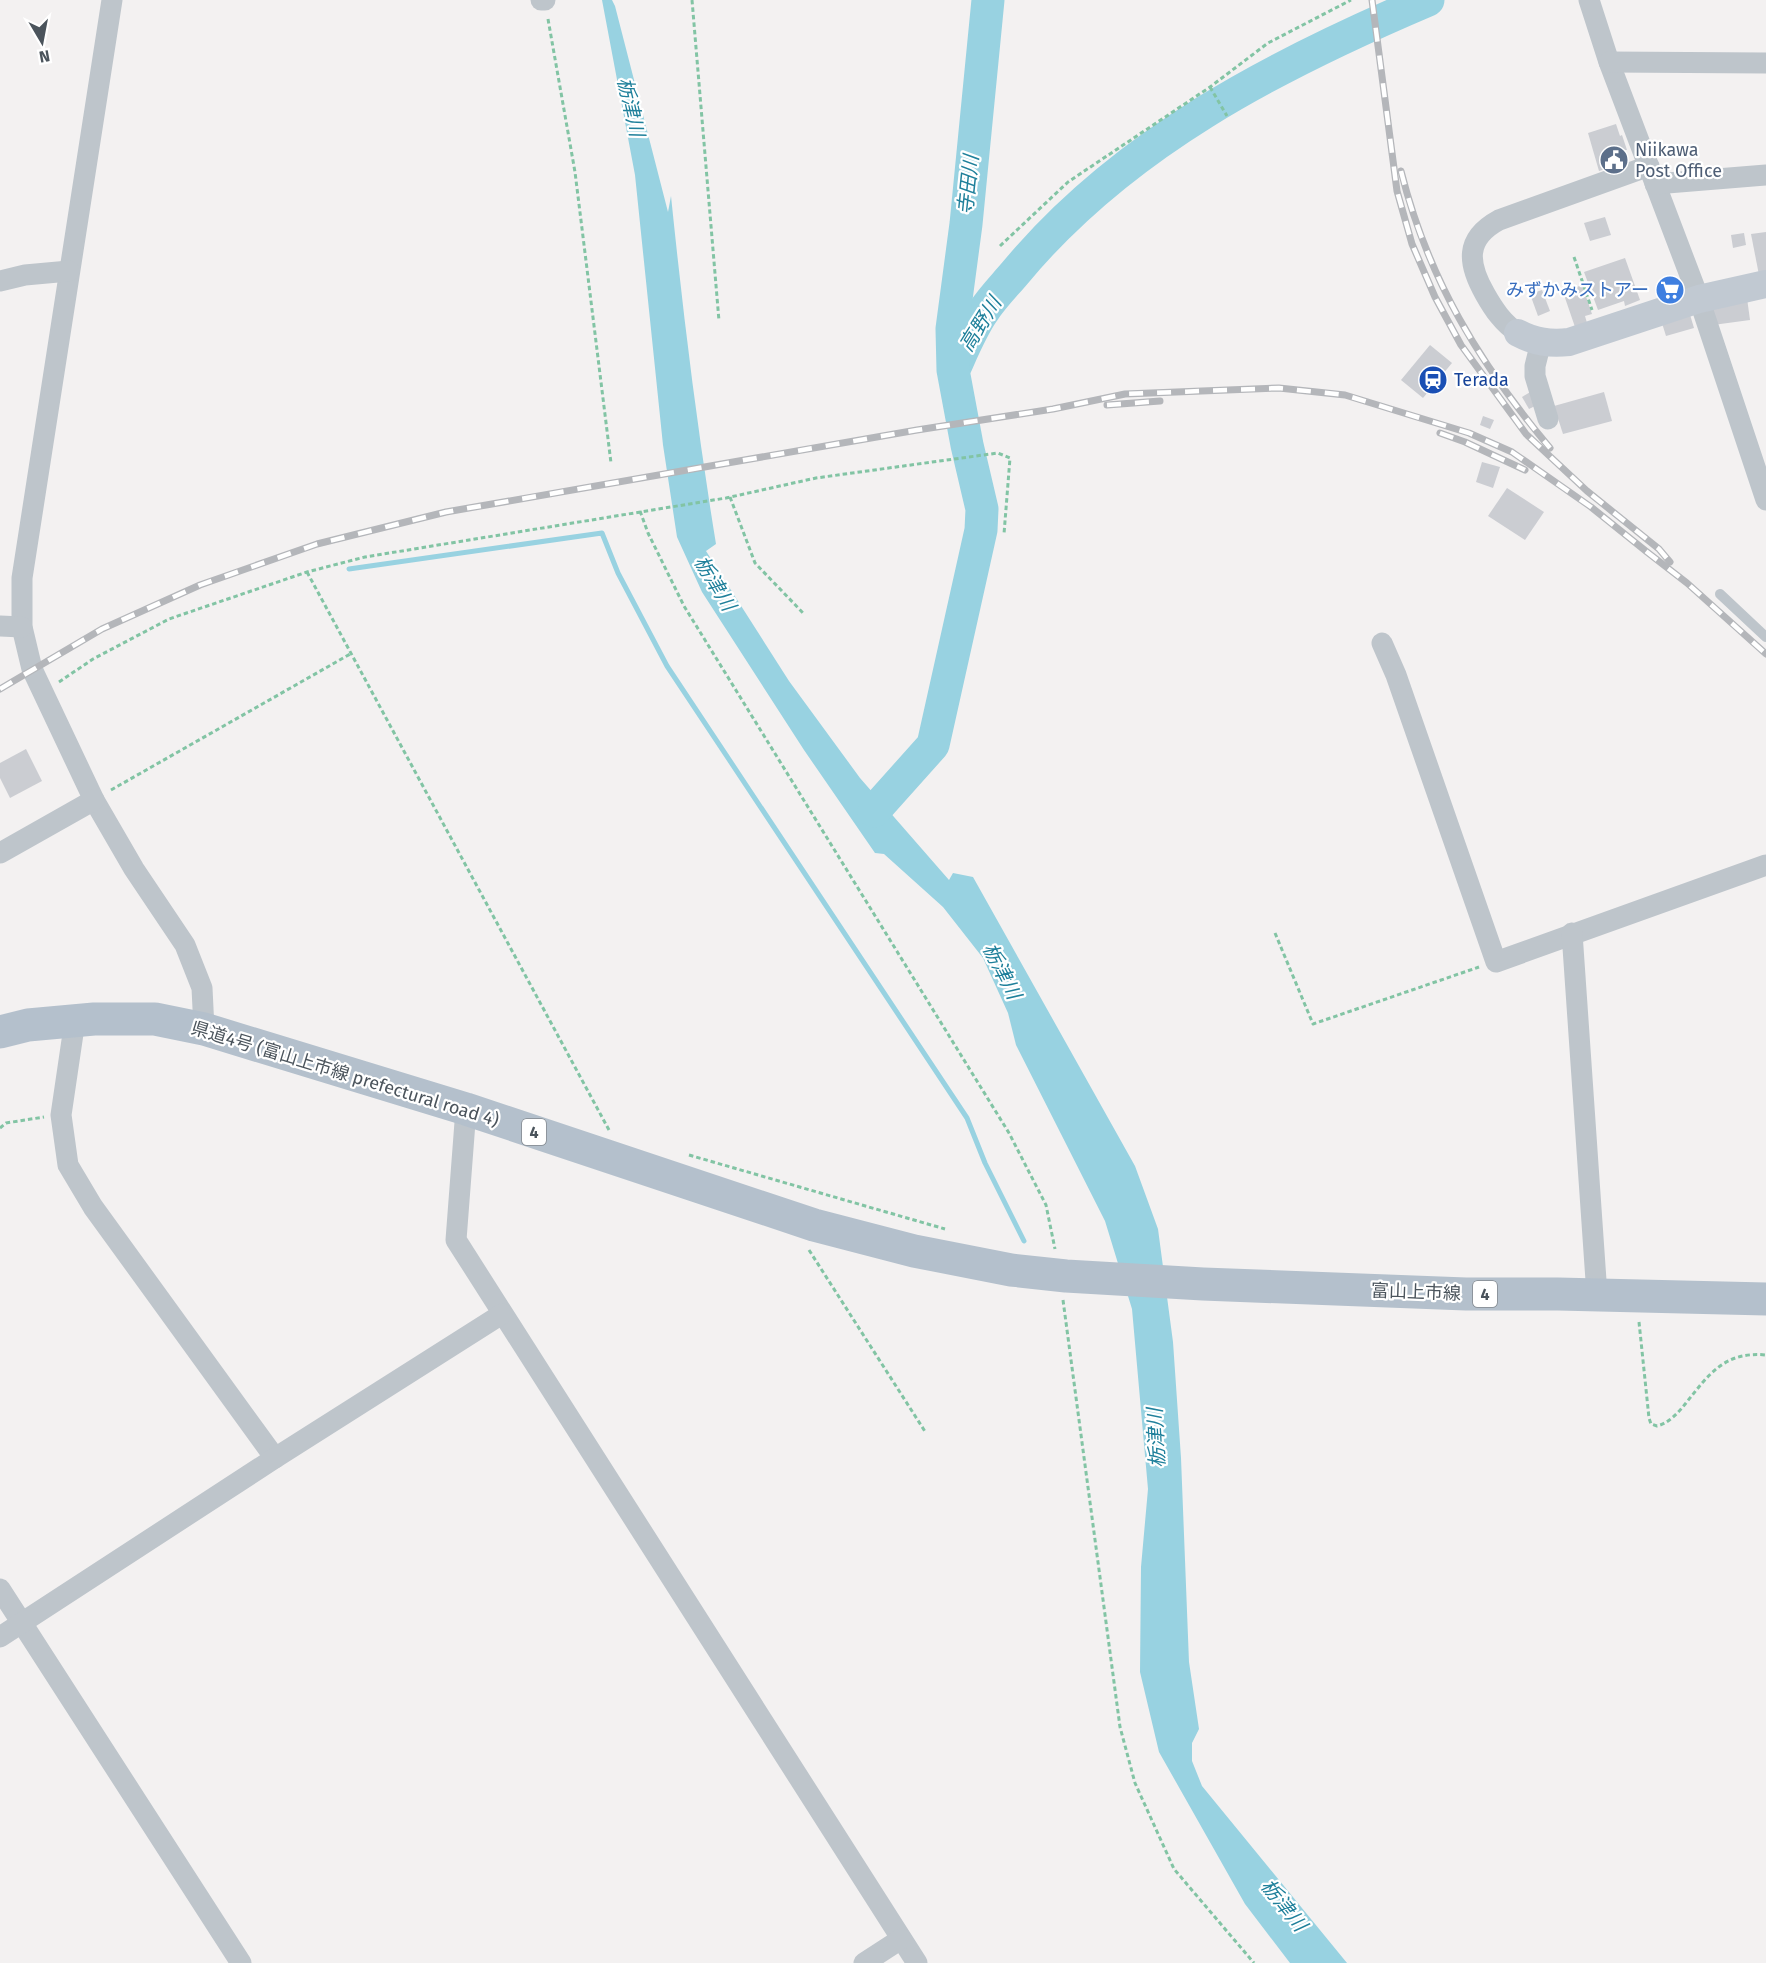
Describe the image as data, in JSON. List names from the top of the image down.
{
  "streets": {
    "main road": ["県道4号 (富山上市線 prefectural road 4)", "4", "富山上市線"]
  },
  "crossings": [
    ["県道4号 (富山上市線 prefectural road 4)", "富山上市線"]
  ],
  "water": ["栃津川", "寺田川", "高野川"],
  "places": {
    "public building": ["Niikawa Post Office"],
    "supermarket": ["みずかみストアー"],
    "station": ["Terada"]
  },
  "north": "bottom"
}
